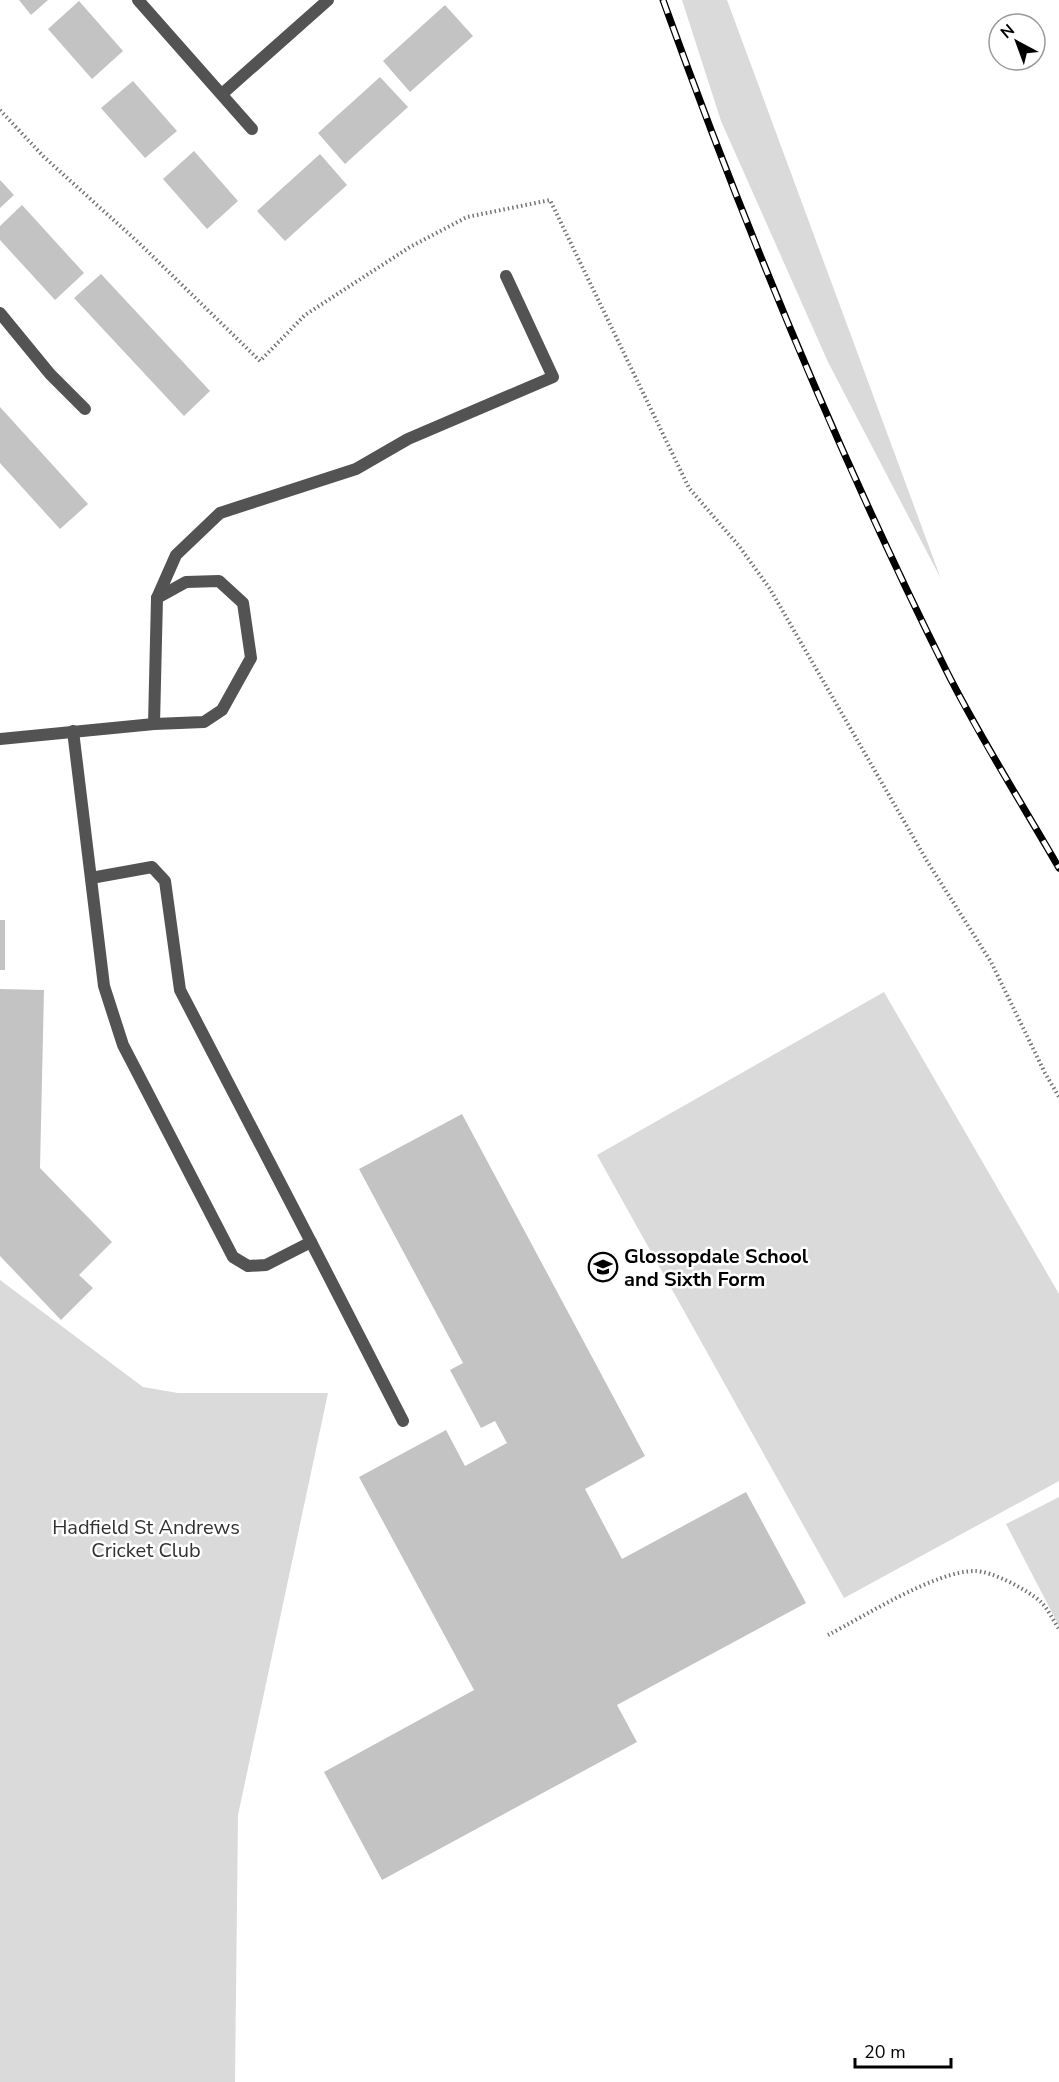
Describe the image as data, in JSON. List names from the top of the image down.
{
  "parks": ["Hadfield St Andrews Cricket Club"],
  "places": {
    "school or university": ["Glossopdale School and Sixth Form"]
  },
  "scale_bar": "20 m",
  "north": "top left"
}
